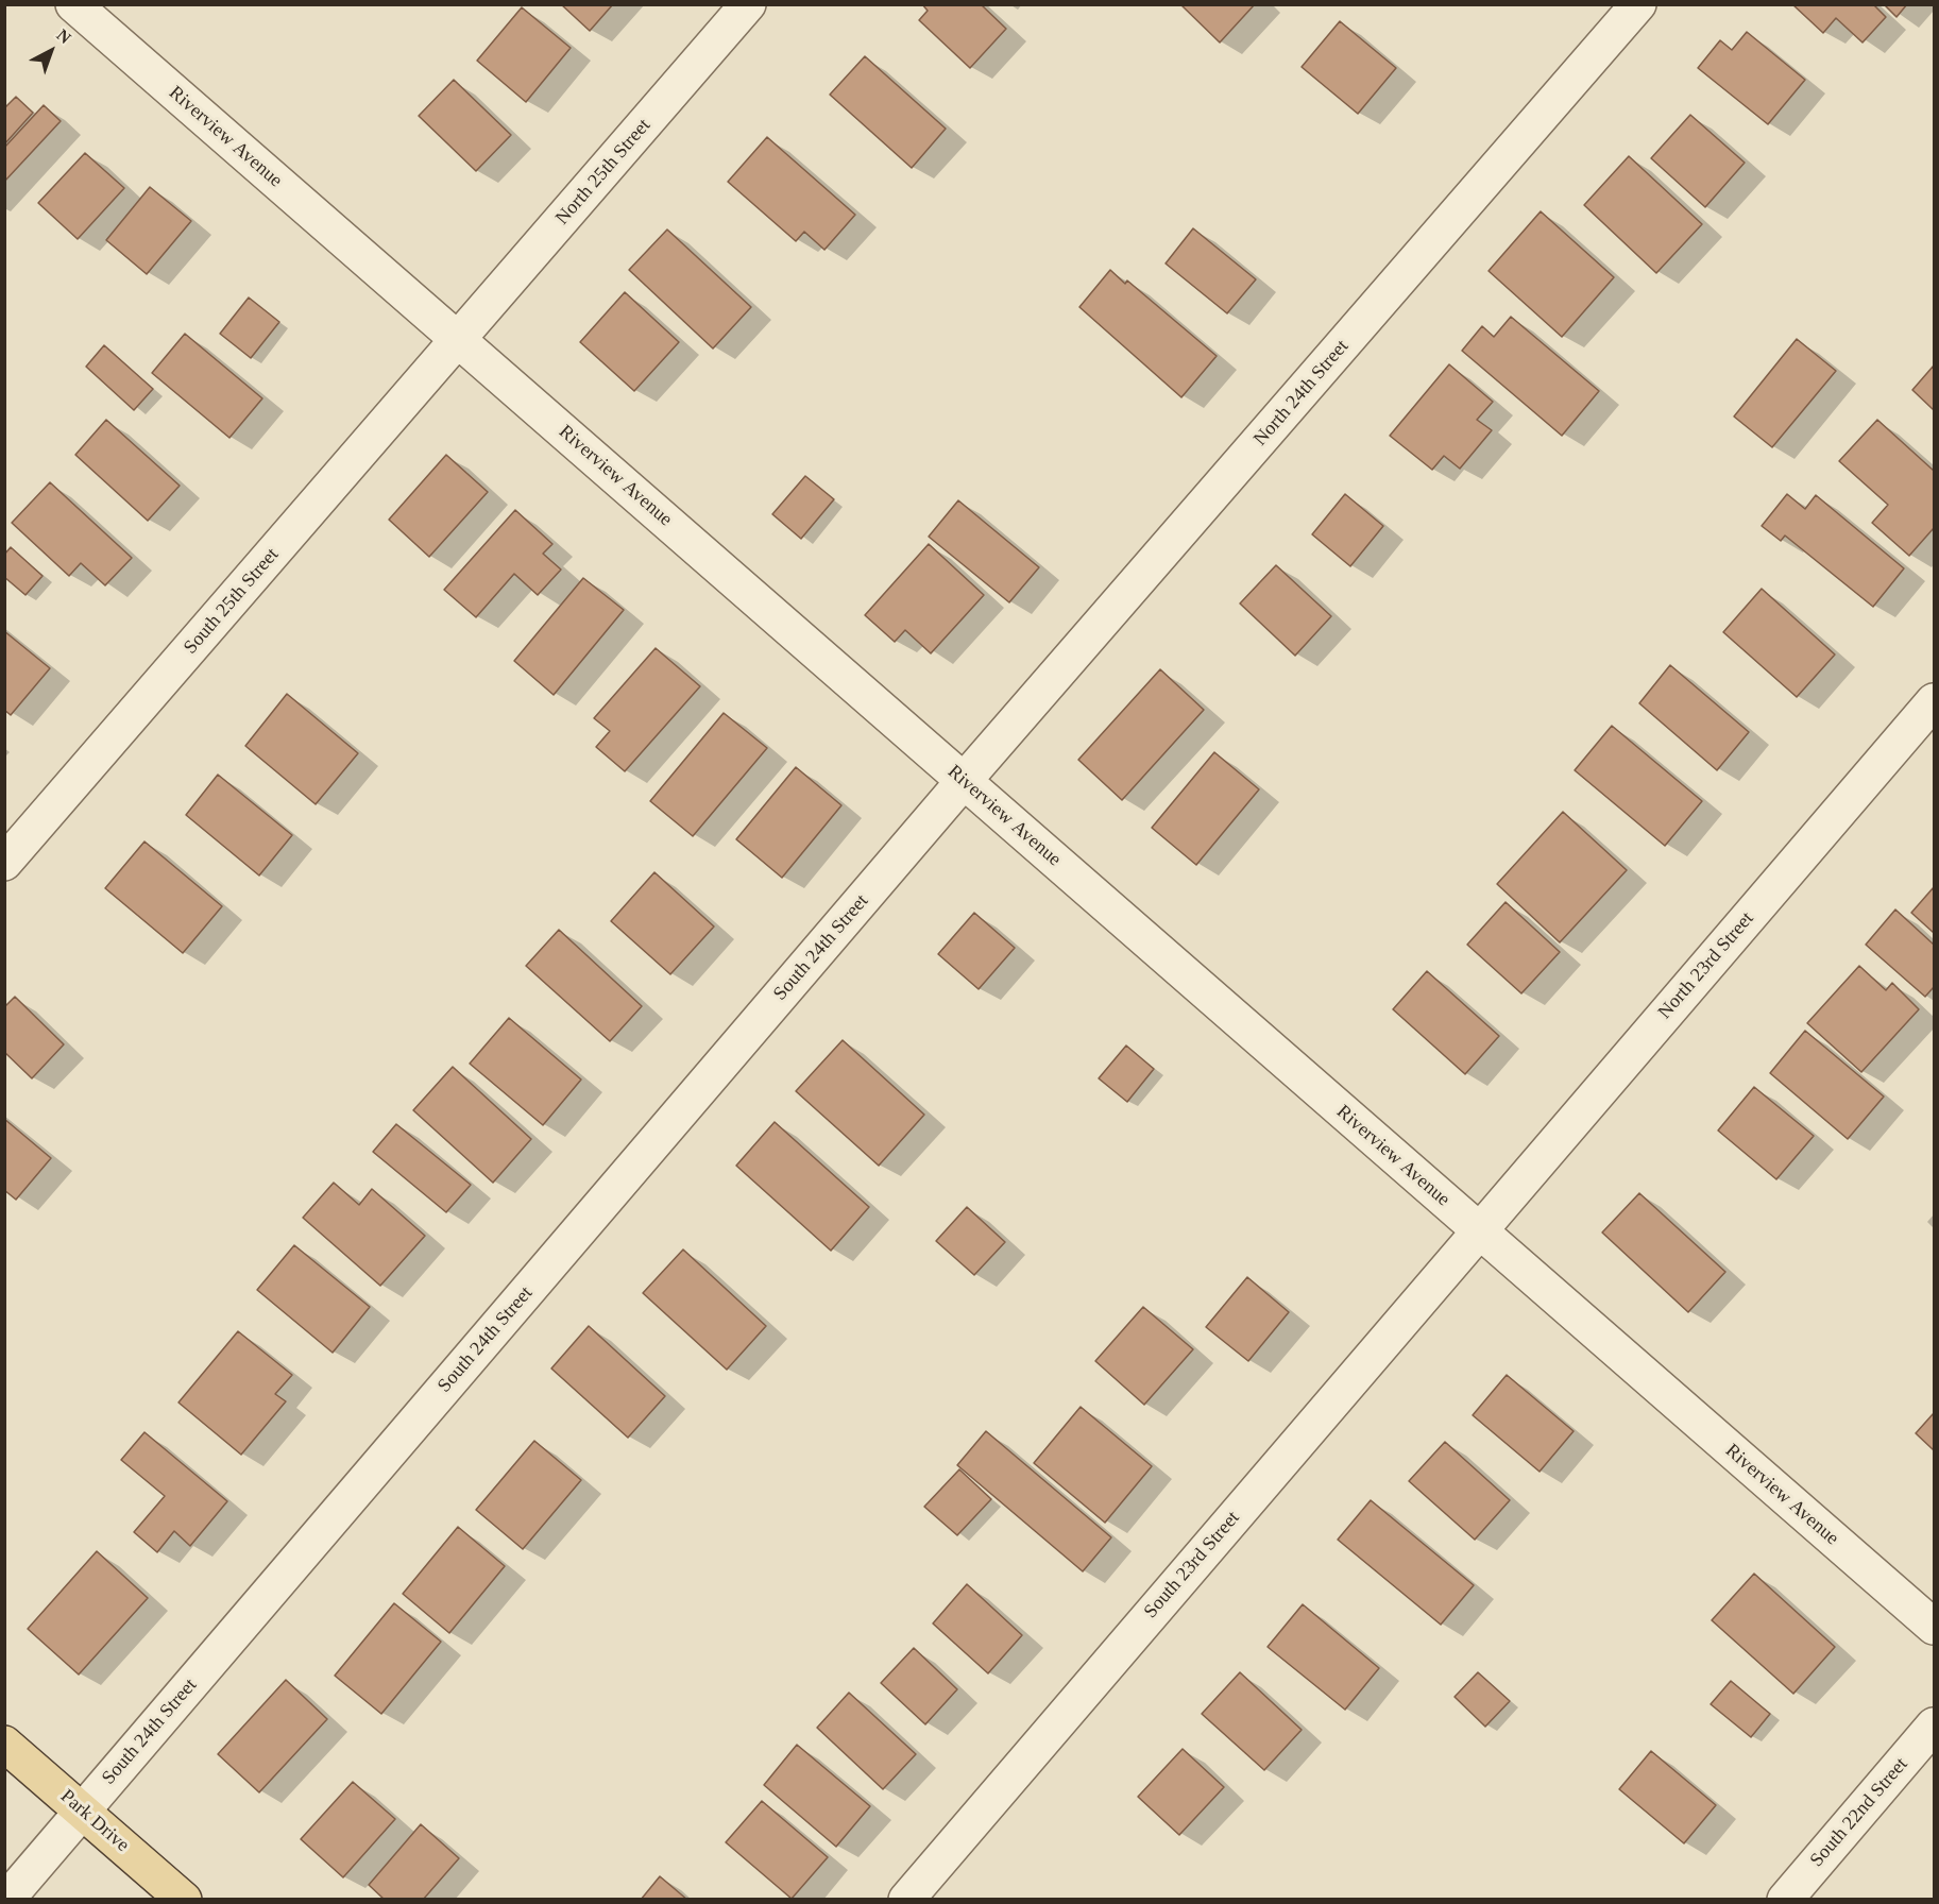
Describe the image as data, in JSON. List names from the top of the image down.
{
  "streets": {
    "main road": ["Park Drive"],
    "street": [
      "Riverview Avenue",
      "North 25th Street",
      "North 24th Street",
      "South 25th Street",
      "South 24th Street",
      "North 23rd Street",
      "South 23rd Street",
      "South 22nd Street"
    ]
  },
  "crossings": [
    ["Riverview Avenue", "North 25th Street"],
    ["Riverview Avenue", "North 24th Street"],
    ["Riverview Avenue", "South 25th Street"],
    ["Riverview Avenue", "South 24th Street"],
    ["Riverview Avenue", "North 23rd Street"],
    ["Riverview Avenue", "South 23rd Street"],
    ["North 25th Street", "South 25th Street"],
    ["North 24th Street", "South 24th Street"],
    ["South 24th Street", "Park Drive"],
    ["North 23rd Street", "South 23rd Street"]
  ],
  "north": "top right"
}
